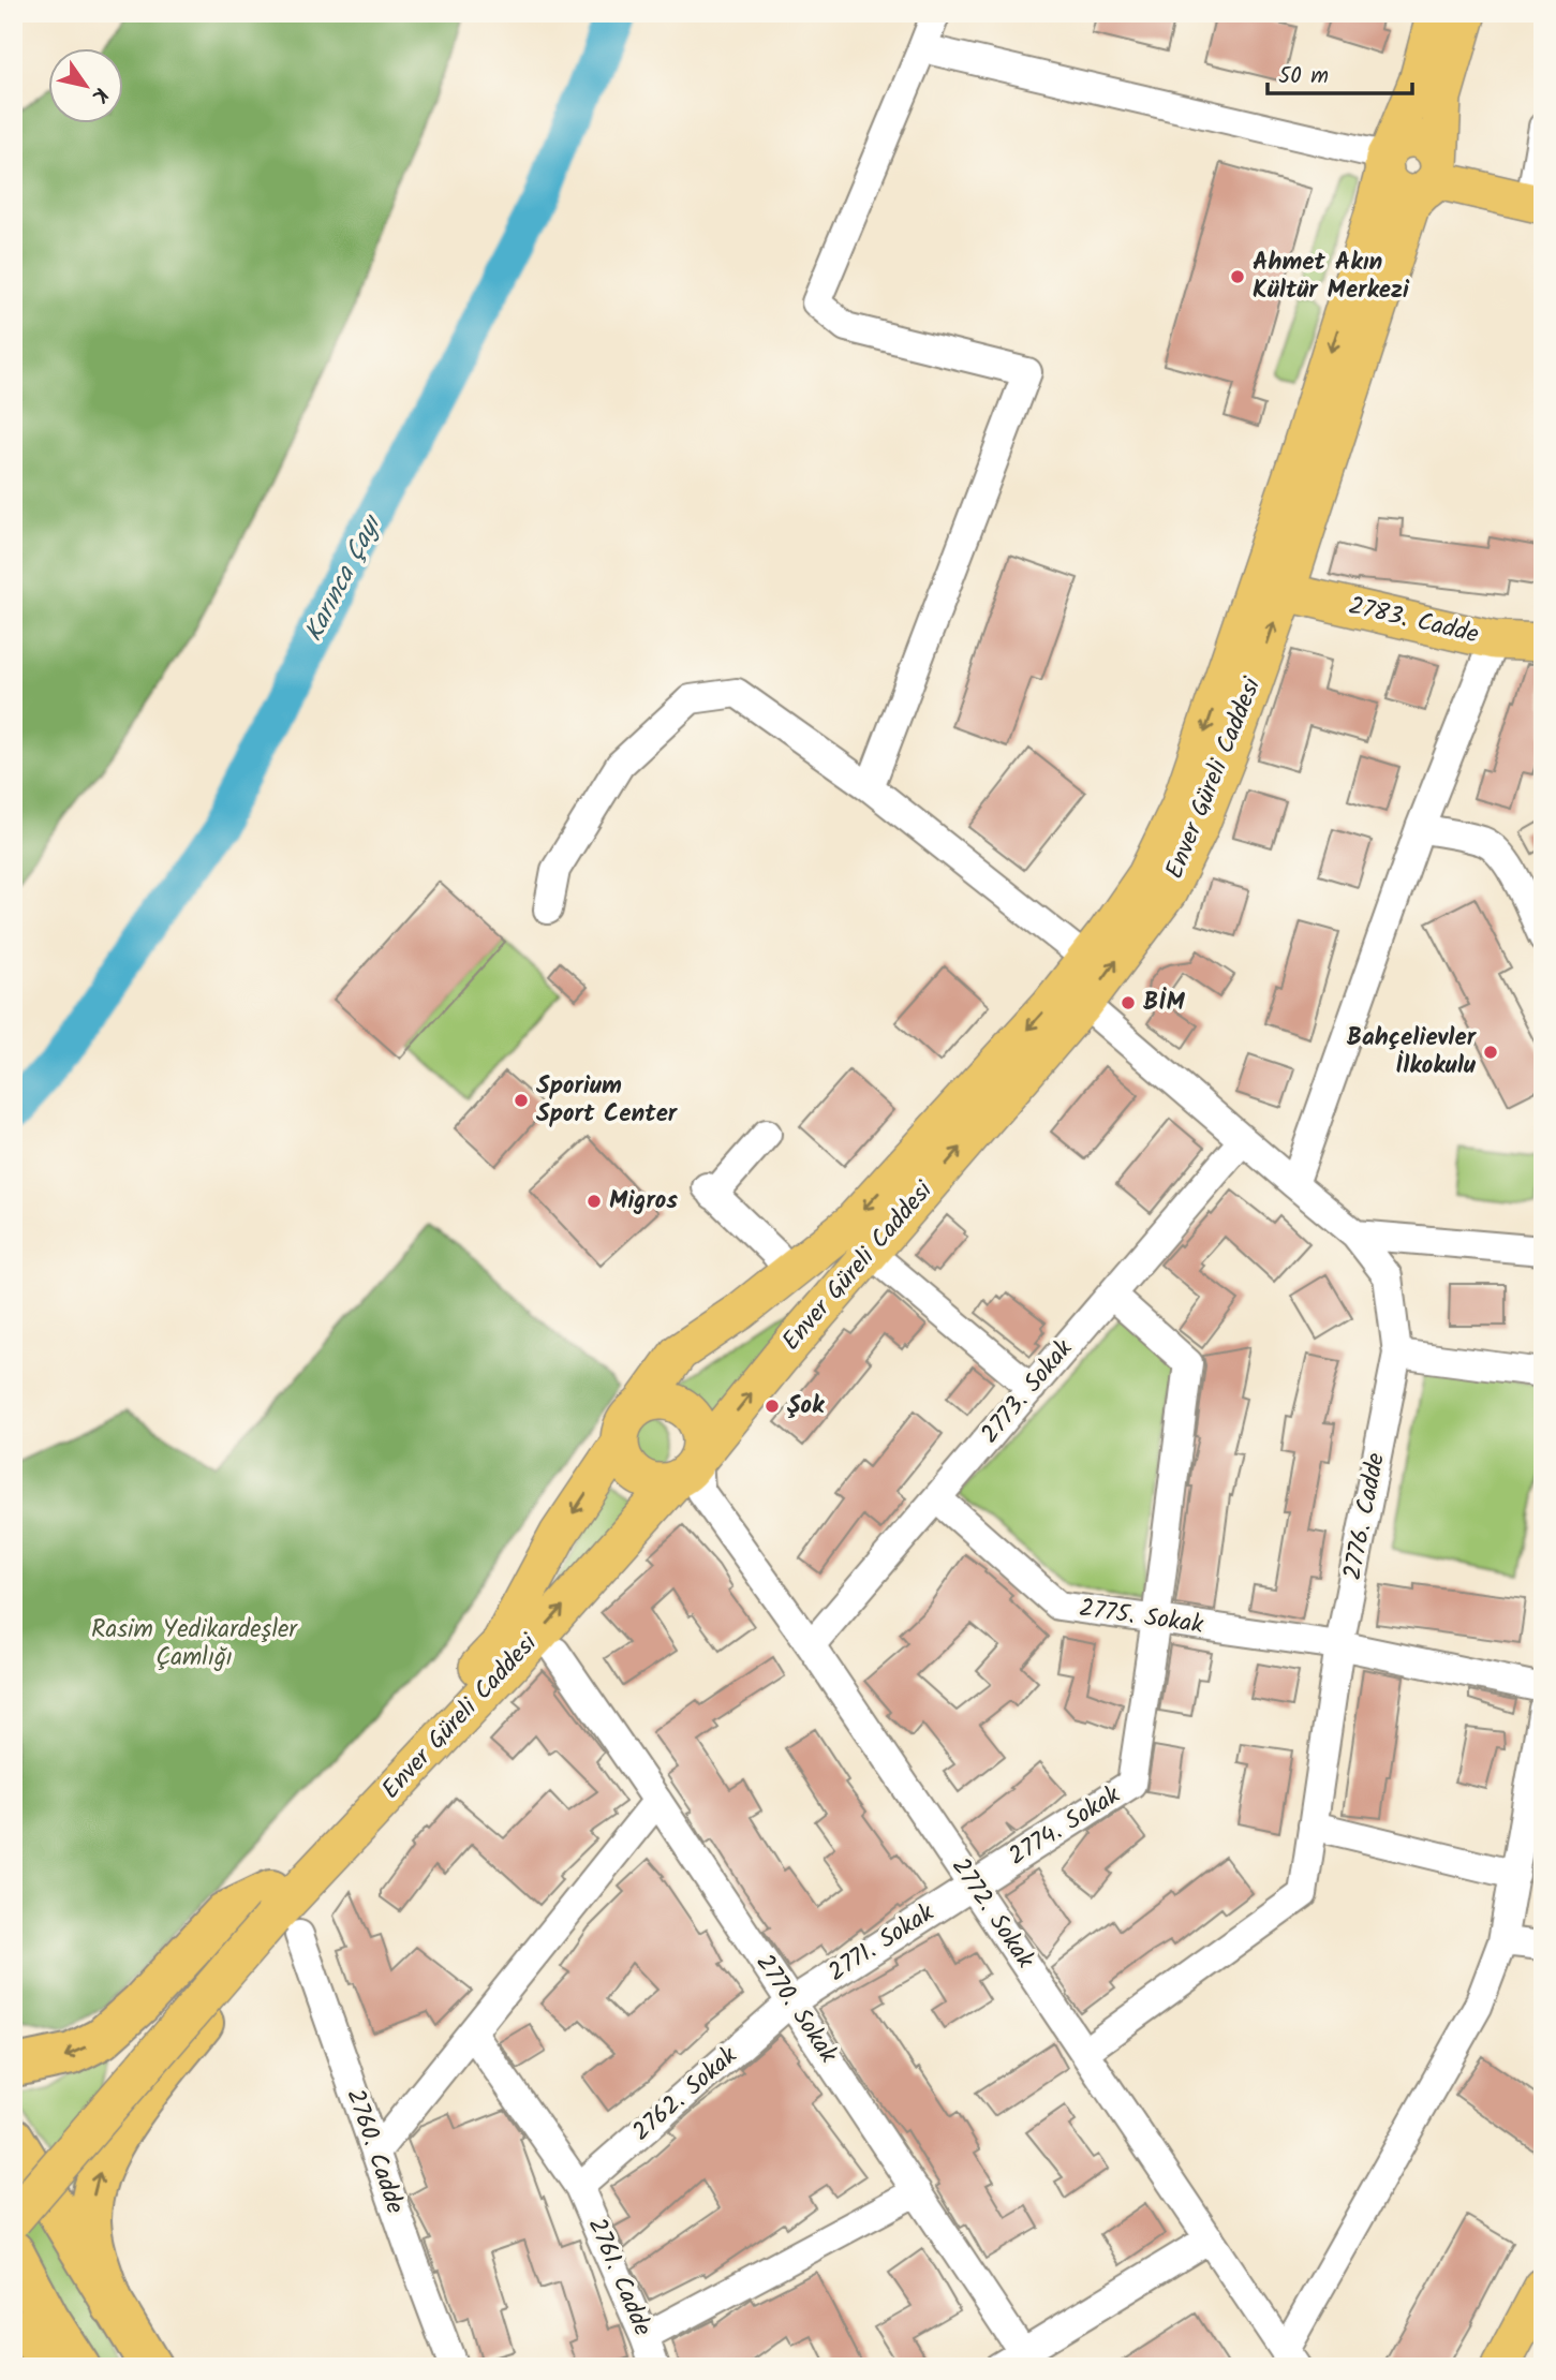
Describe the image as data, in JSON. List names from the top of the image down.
{
  "streets": {
    "main road": ["2783. Cadde", "Enver Güreli Caddesi"],
    "street": [
      "2773. Sokak",
      "2776. Cadde",
      "2775. Sokak",
      "2774. Sokak",
      "2772. Sokak",
      "2771. Sokak",
      "2770. Sokak",
      "2762. Sokak",
      "2760. Cadde",
      "2761. Cadde"
    ]
  },
  "crossings": [
    ["2783. Cadde", "Enver Güreli Caddesi"],
    ["Enver Güreli Caddesi", "2776. Cadde"],
    ["Enver Güreli Caddesi", "2772. Sokak"],
    ["Enver Güreli Caddesi", "2760. Cadde"],
    ["2773. Sokak", "2776. Cadde"],
    ["2773. Sokak", "2775. Sokak"],
    ["2773. Sokak", "2774. Sokak"],
    ["2773. Sokak", "2772. Sokak"],
    ["2776. Cadde", "2775. Sokak"],
    ["2776. Cadde", "2772. Sokak"],
    ["2775. Sokak", "2774. Sokak"],
    ["2774. Sokak", "2772. Sokak"],
    ["2774. Sokak", "2771. Sokak"],
    ["2772. Sokak", "2771. Sokak"],
    ["2771. Sokak", "2770. Sokak"],
    ["2771. Sokak", "2762. Sokak"],
    ["2770. Sokak", "2762. Sokak"],
    ["2762. Sokak", "2761. Cadde"]
  ],
  "water": ["Karınca Çayı"],
  "parks": ["Rasim Yedikardeşler Çamlığı"],
  "places": [
    "Ahmet Akın Kültür Merkezi",
    "BİM",
    "Bahçelievler İlkokulu",
    "Sporium Sport Center",
    "Migros",
    "Şok"
  ],
  "scale_bar": "50 m",
  "north": "bottom right"
}
